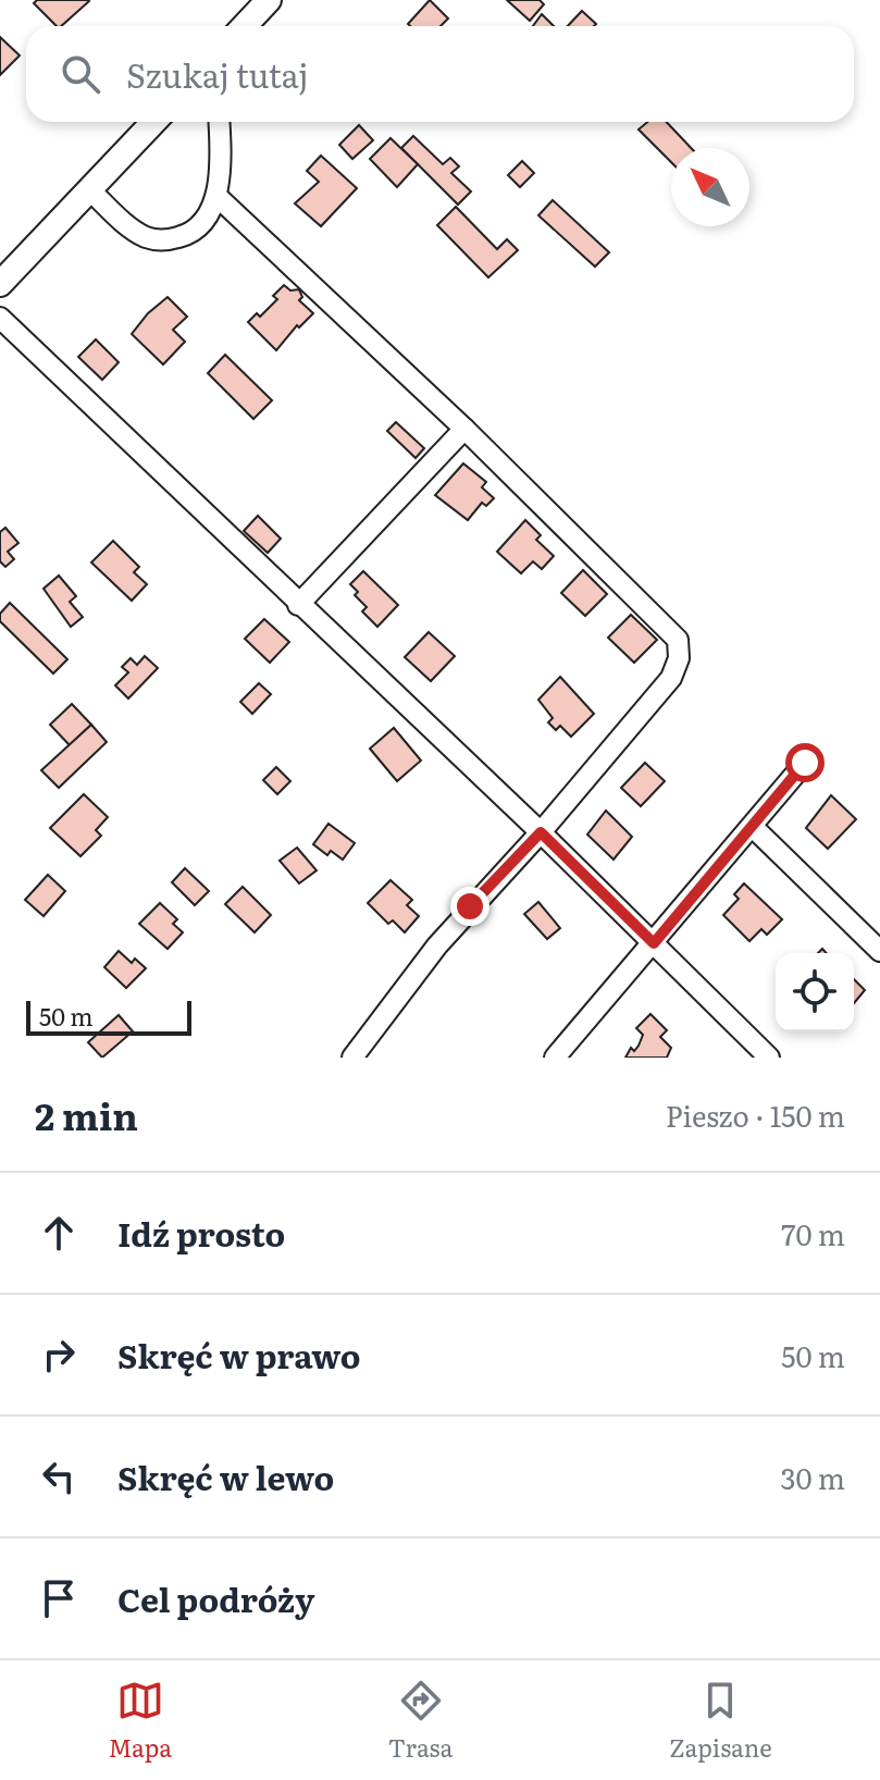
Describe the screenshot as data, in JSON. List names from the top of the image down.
{
  "scale_bar": "50 m",
  "north": "top left",
  "page": {
    "search": "Szukaj tutaj",
    "scale": "50 m",
    "heading": ["2 min", "Pieszo · 150 m"],
    "list": [
      ["Idź prosto", "70 m"],
      ["Skręć w prawo", "50 m"],
      ["Skręć w lewo", "30 m"],
      "Cel podróży"
    ],
    "nav": ["Mapa", "Trasa", "Zapisane"]
  }
}
